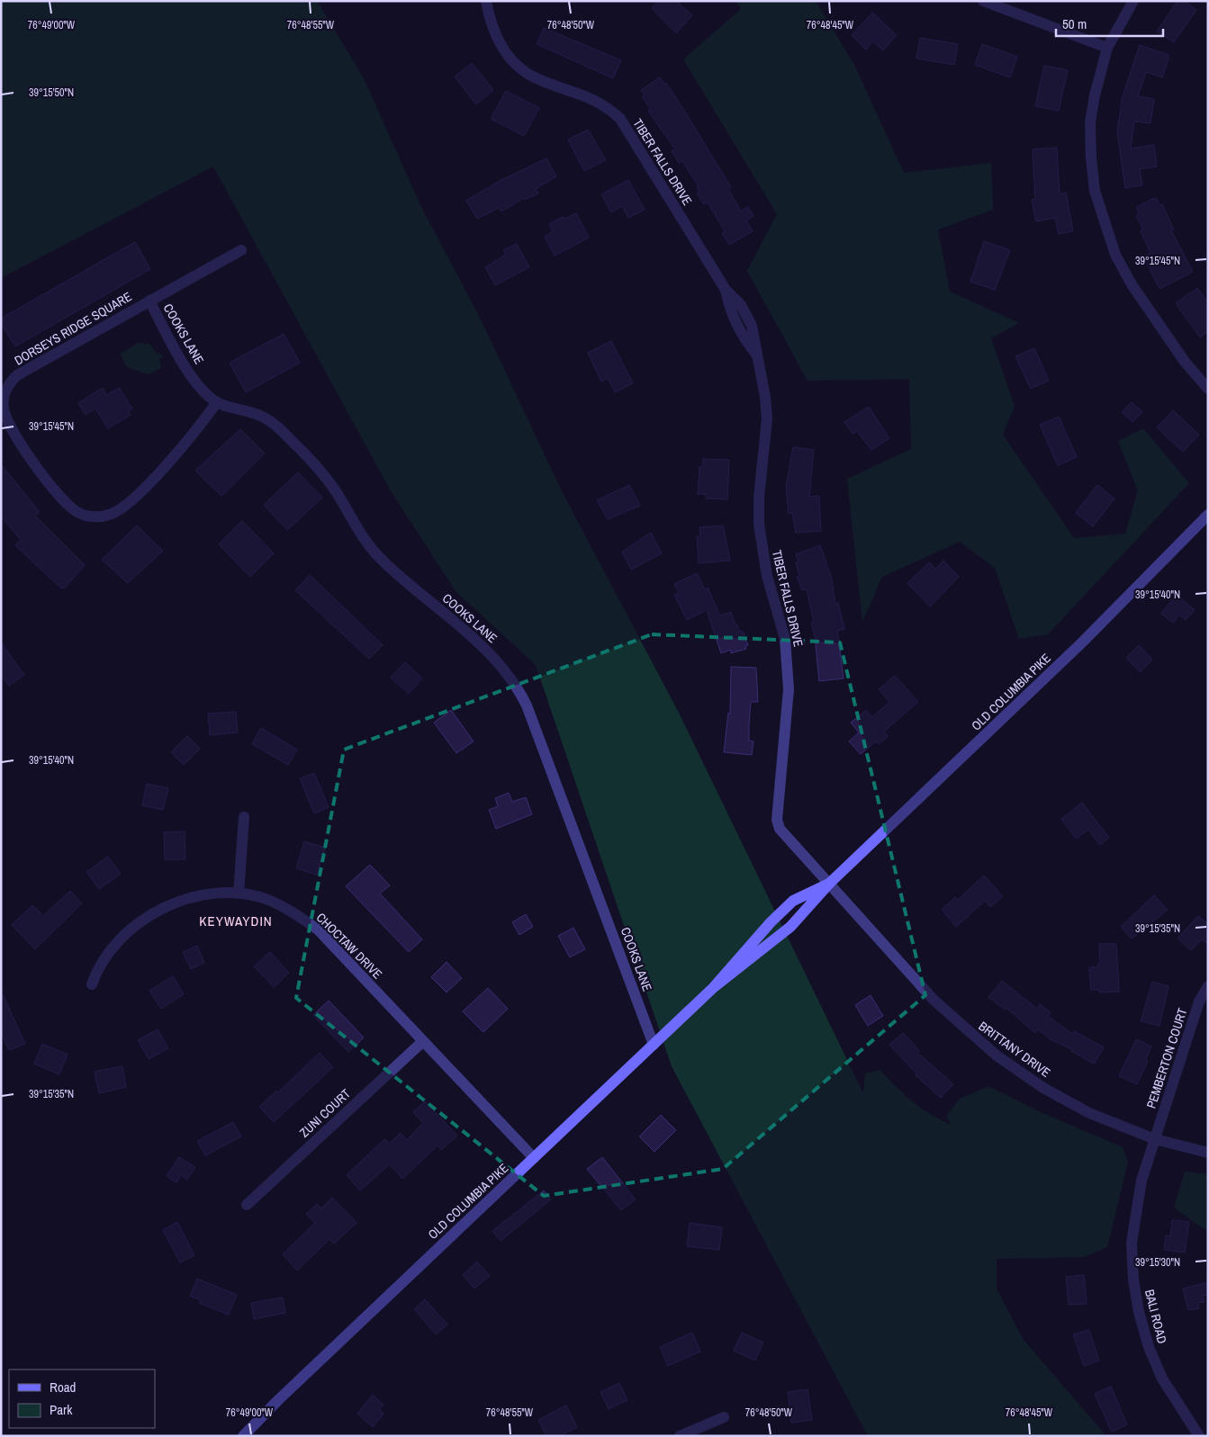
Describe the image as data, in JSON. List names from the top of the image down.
{
  "streets": {
    "street": [
      "TIBER FALLS DRIVE",
      "DORSEYS RIDGE SQUARE",
      "COOKS LANE",
      "OLD COLUMBIA PIKE",
      "CHOCTAW DRIVE",
      "BRITTANY DRIVE",
      "PEMBERTON COURT",
      "ZUNI COURT",
      "BALI ROAD"
    ]
  },
  "crossings": [
    ["TIBER FALLS DRIVE", "OLD COLUMBIA PIKE"],
    ["TIBER FALLS DRIVE", "BRITTANY DRIVE"],
    ["DORSEYS RIDGE SQUARE", "COOKS LANE"],
    ["COOKS LANE", "OLD COLUMBIA PIKE"],
    ["OLD COLUMBIA PIKE", "CHOCTAW DRIVE"],
    ["OLD COLUMBIA PIKE", "BRITTANY DRIVE"],
    ["CHOCTAW DRIVE", "ZUNI COURT"],
    ["BRITTANY DRIVE", "PEMBERTON COURT"],
    ["BRITTANY DRIVE", "BALI ROAD"],
    ["PEMBERTON COURT", "BALI ROAD"]
  ],
  "districts": ["KEYWAYDIN"],
  "legend": ["Road", "Park"],
  "scale_bar": "50 m",
  "coordinates": [
    "76°49'00\"W",
    "76°48'55\"W",
    "76°48'50\"W",
    "76°48'45\"W",
    "39°15'50\"N",
    "39°15'45\"N",
    "39°15'40\"N",
    "39°15'35\"N",
    "39°15'30\"N"
  ]
}
